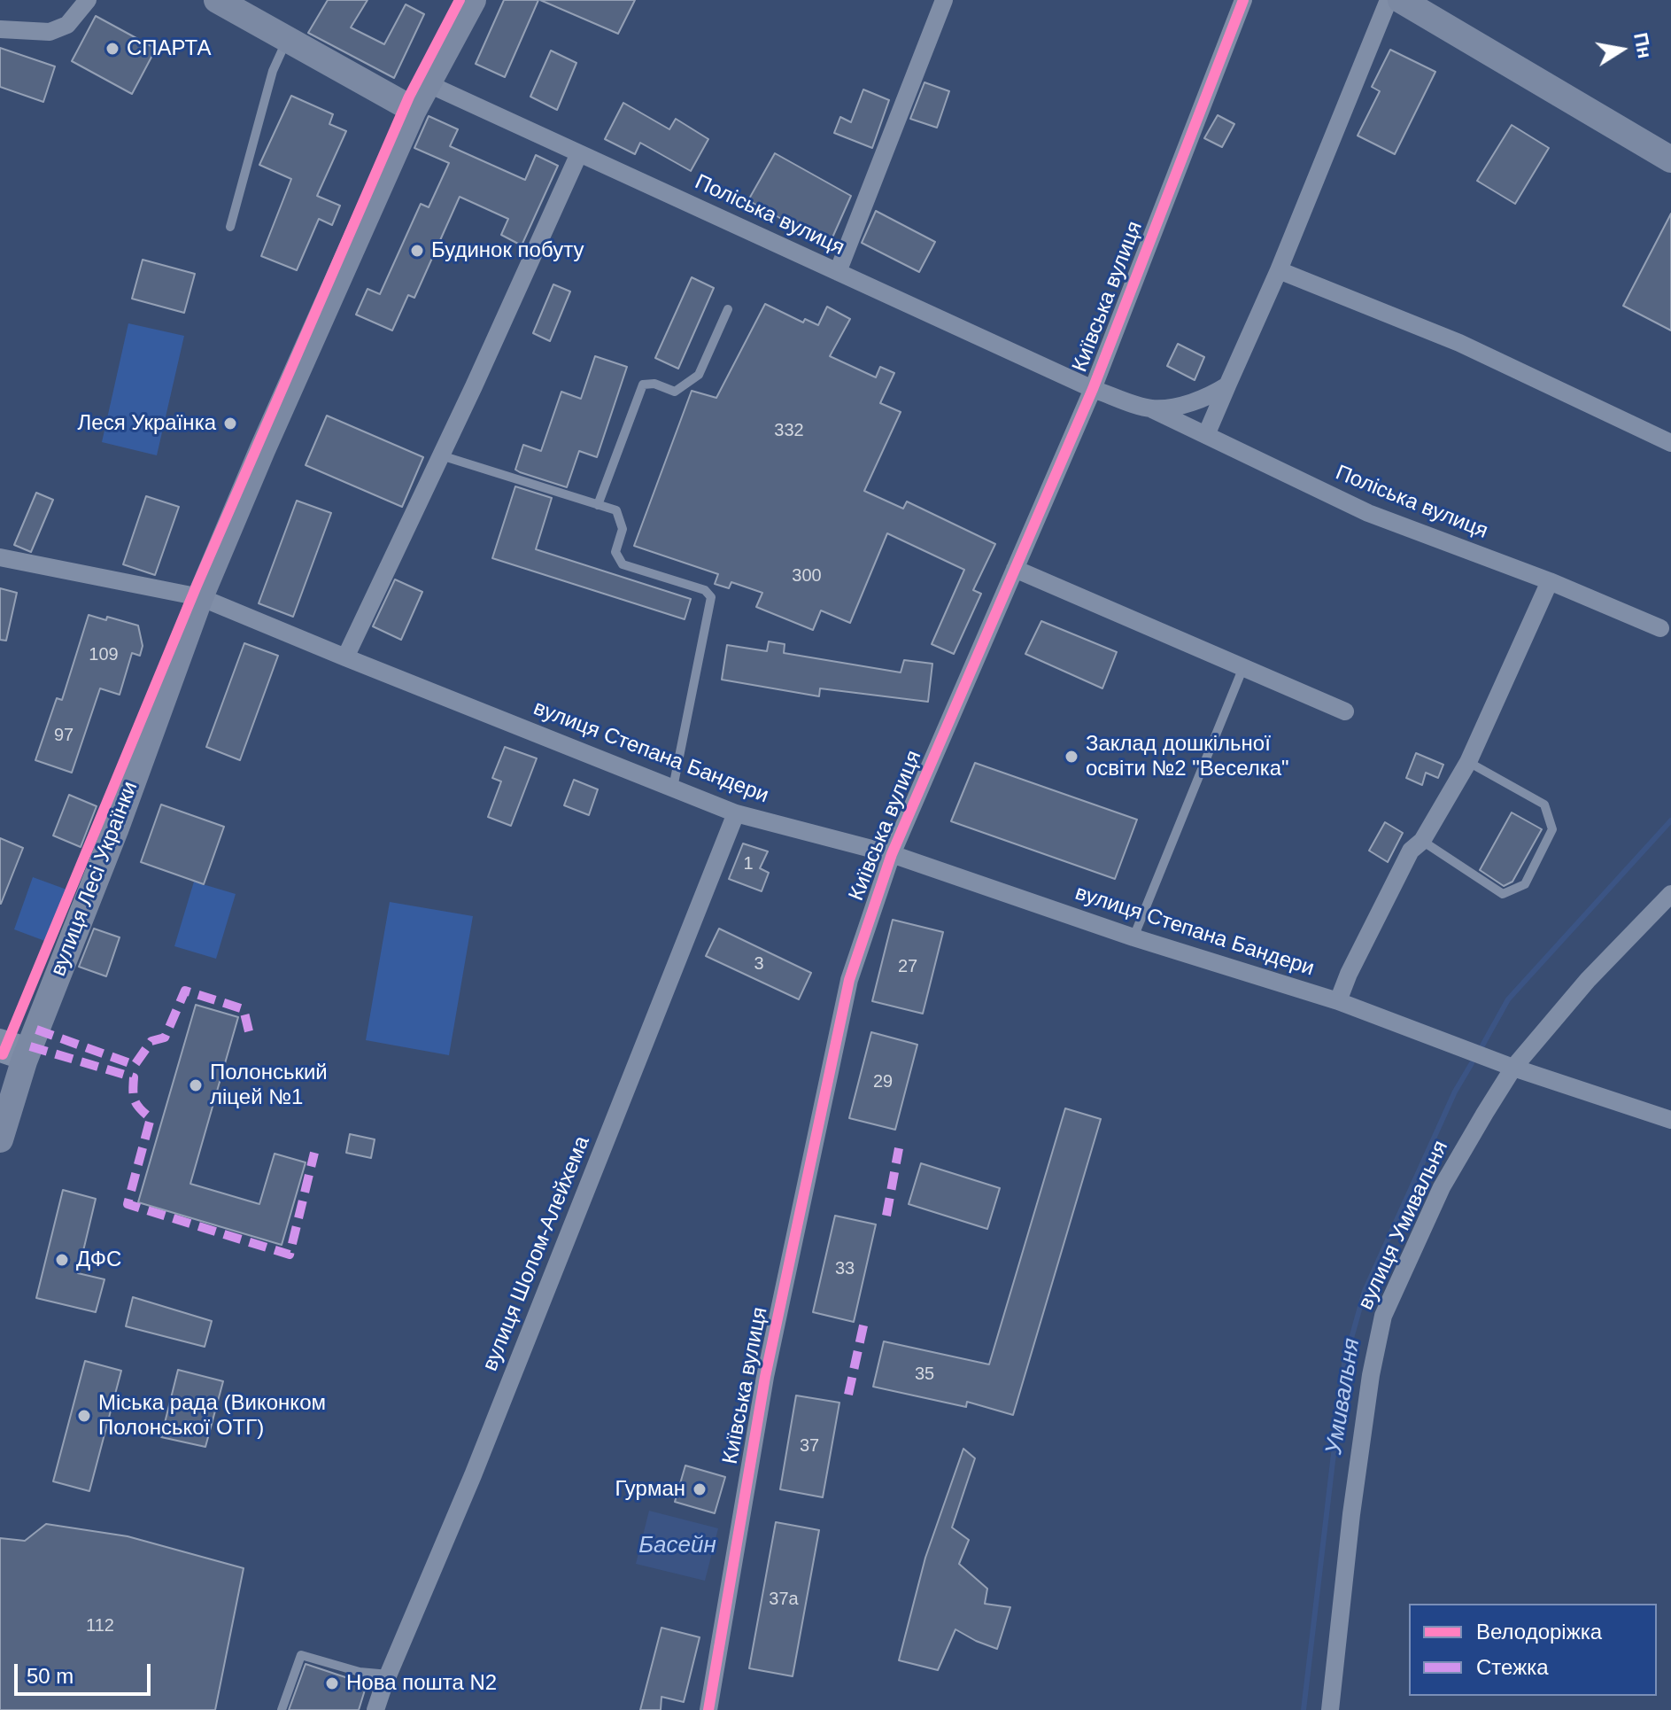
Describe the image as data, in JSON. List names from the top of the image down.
{
  "streets": {
    "main road": ["вулиця Лесі Українки"],
    "street": [
      "Поліська вулиця",
      "Київська вулиця",
      "вулиця Степана Бандери",
      "вулиця Умивальня",
      "вулиця Шолом-Алейхема"
    ]
  },
  "crossings": [
    ["Поліська вулиця", "Київська вулиця"],
    ["Поліська вулиця", "вулиця Лесі Українки"],
    ["Київська вулиця", "вулиця Степана Бандери"],
    ["вулиця Степана Бандери", "вулиця Лесі Українки"],
    ["вулиця Степана Бандери", "вулиця Умивальня"],
    ["вулиця Степана Бандери", "вулиця Шолом-Алейхема"]
  ],
  "water": ["Умивальня", "Басейн"],
  "places": [
    "СПАРТА",
    "Будинок побуту",
    "Леся Українка",
    "Заклад дошкільної освіти №2 \"Веселка\"",
    "Полонський ліцей №1",
    "ДФС",
    "Міська рада (Виконком Полонської ОТГ)",
    "Гурман",
    "Нова пошта N2"
  ],
  "house_numbers": [
    "332",
    "300",
    "109",
    "97",
    "1",
    "3",
    "27",
    "29",
    "33",
    "35",
    "37",
    "37а",
    "112"
  ],
  "legend": ["Велодоріжка", "Стежка"],
  "scale_bar": "50 m",
  "north": "right"
}
